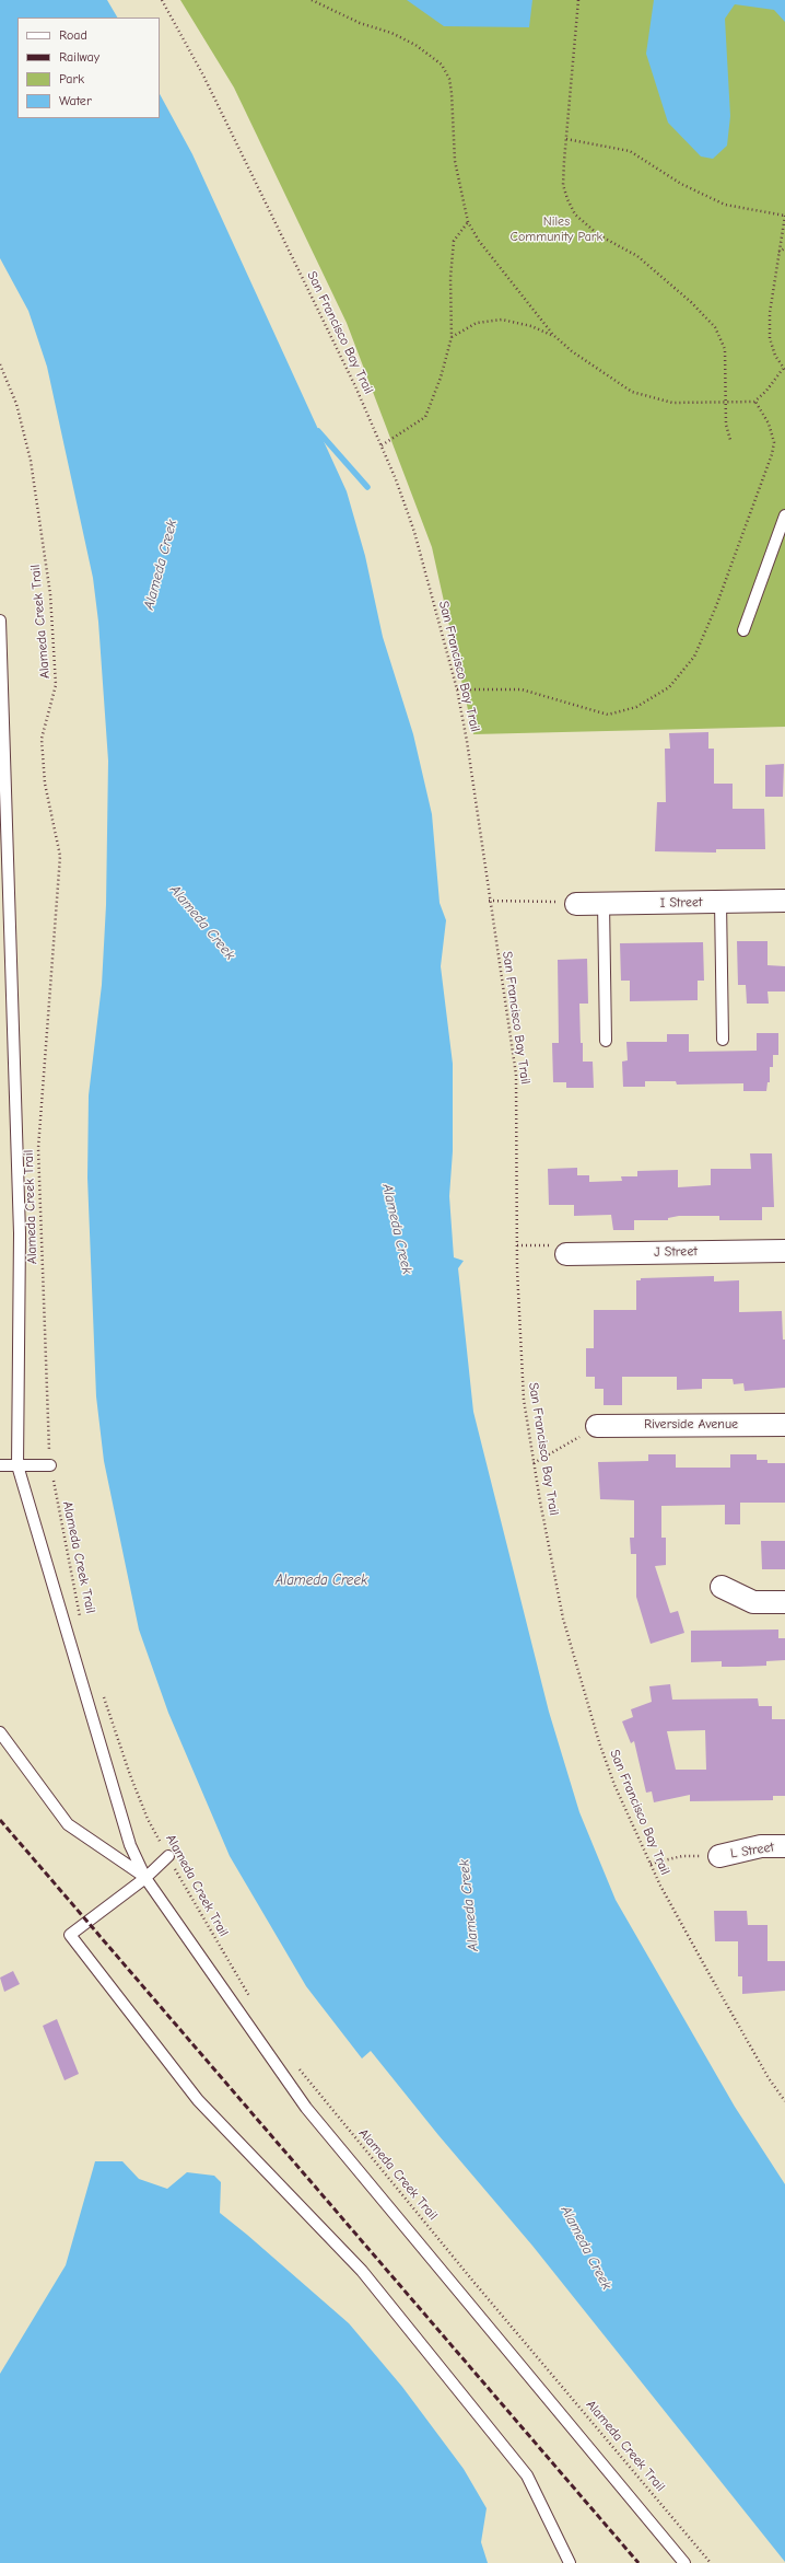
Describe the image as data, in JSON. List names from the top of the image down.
{
  "streets": {
    "street": [
      "I Street",
      "J Street",
      "Riverside Avenue",
      "L Street"
    ],
    "path": ["San Francisco Bay Trail", "Alameda Creek Trail"]
  },
  "water": ["Alameda Creek"],
  "parks": ["Niles Community Park"],
  "legend": [
    "Road",
    "Railway",
    "Park",
    "Water"
  ]
}
